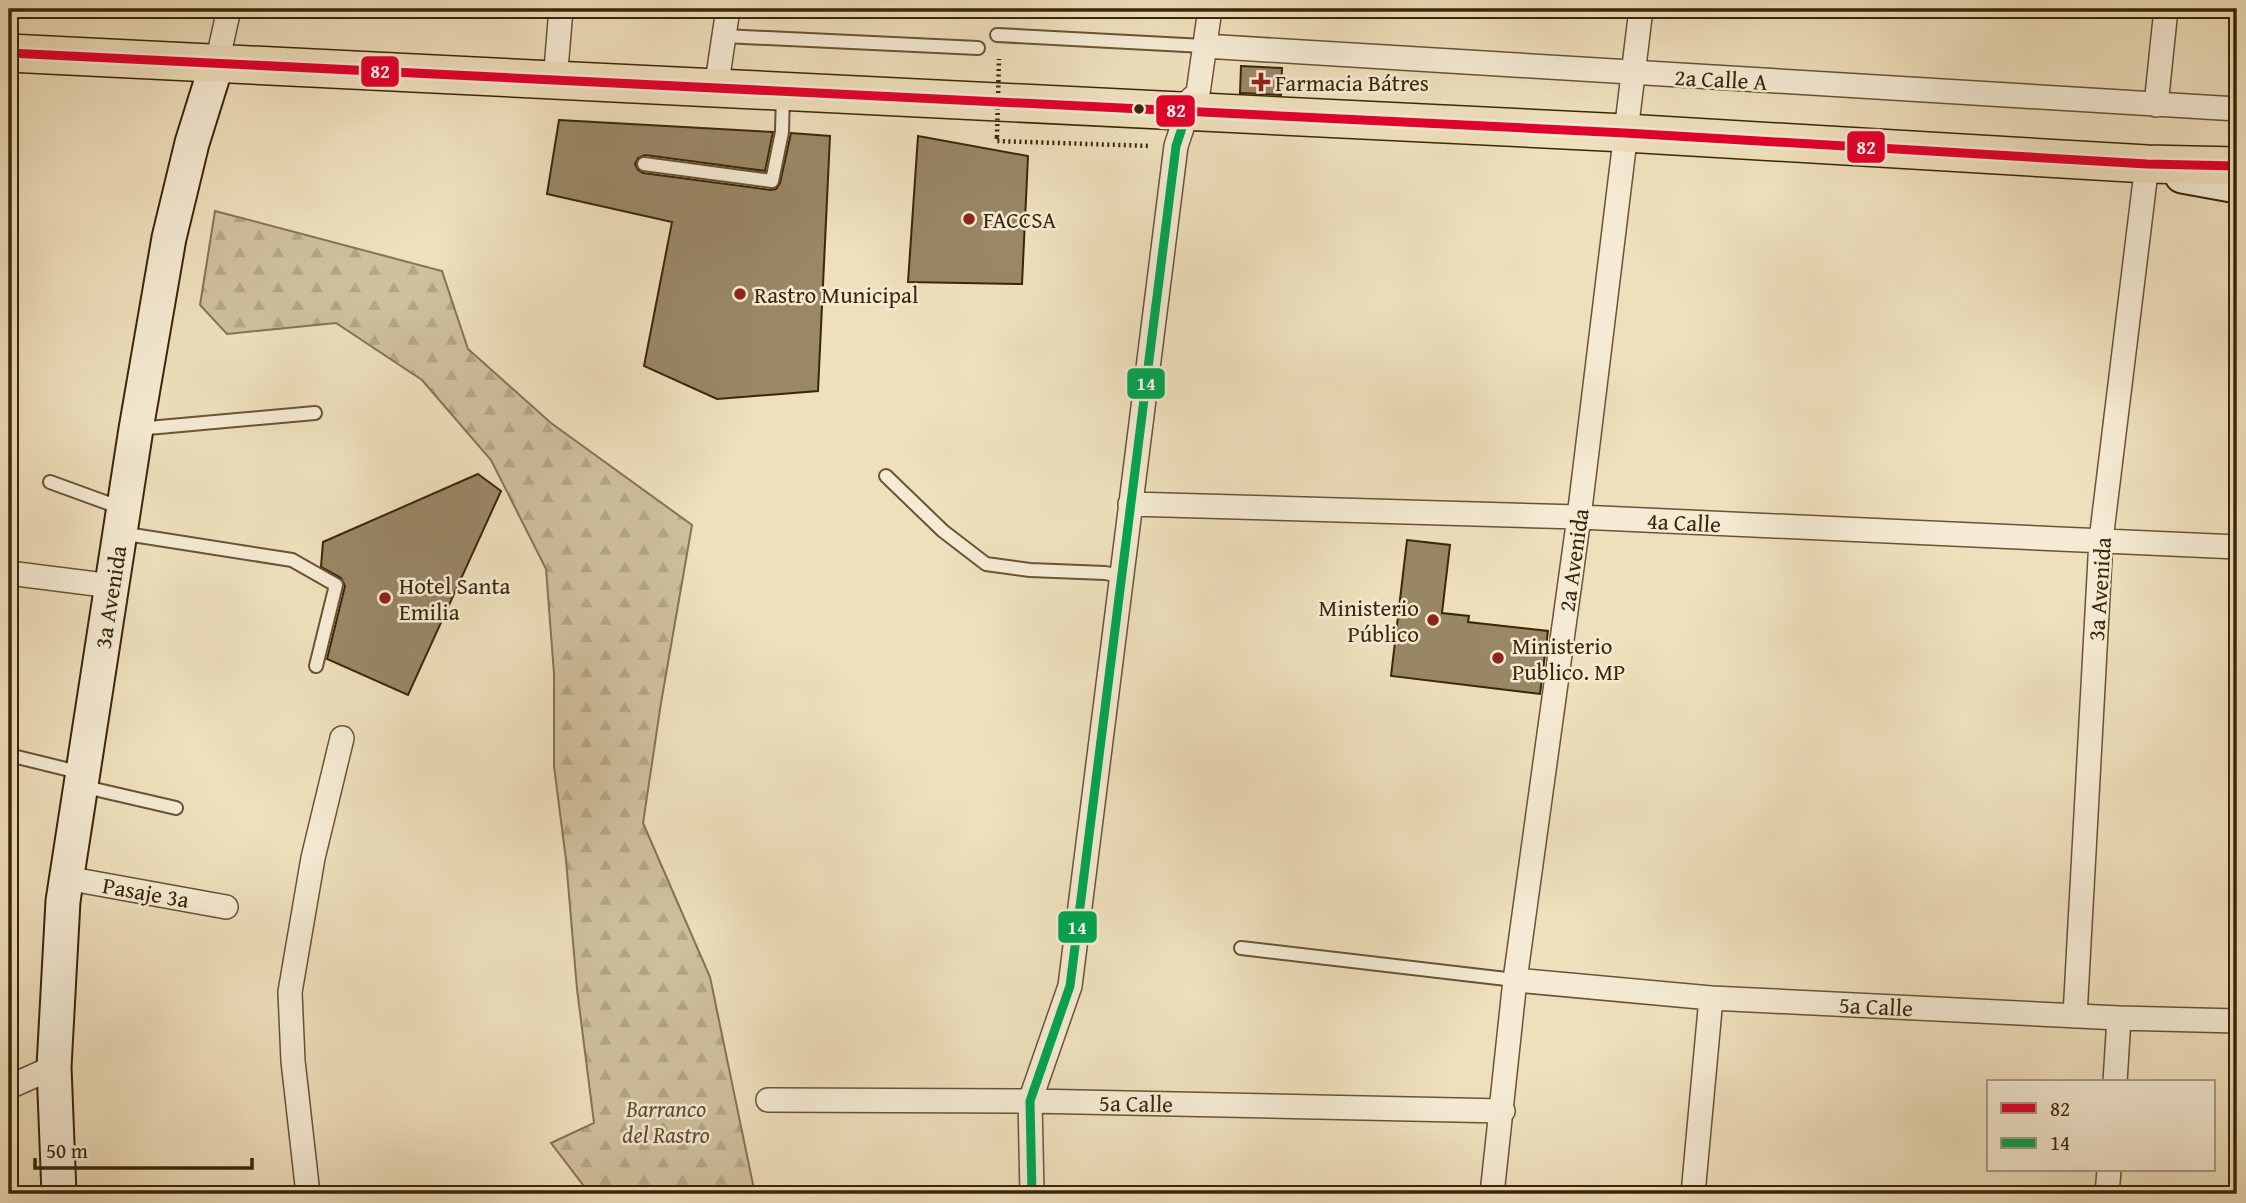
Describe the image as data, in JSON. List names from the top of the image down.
{
  "streets": {
    "main road": ["3a Avenida"],
    "street": [
      "2a Calle A",
      "4a Calle",
      "2a Avenida",
      "Pasaje 3a",
      "5a Calle"
    ]
  },
  "crossings": [
    ["2a Calle A", "2a Avenida"],
    ["4a Calle", "2a Avenida"],
    ["4a Calle", "3a Avenida"],
    ["2a Avenida", "5a Calle"],
    ["3a Avenida", "Pasaje 3a"],
    ["3a Avenida", "5a Calle"]
  ],
  "parks": ["Barranco del Rastro"],
  "places": {
    "health": ["Farmacia Bátres"],
    "other": [
      "FACCSA",
      "Rastro Municipal",
      "Hotel Santa Emilia",
      "Ministerio Público",
      "Ministerio Publico. MP"
    ]
  },
  "lines": ["transit line 82", "transit line 14"],
  "legend": ["82", "14"],
  "scale_bar": "50 m"
}
